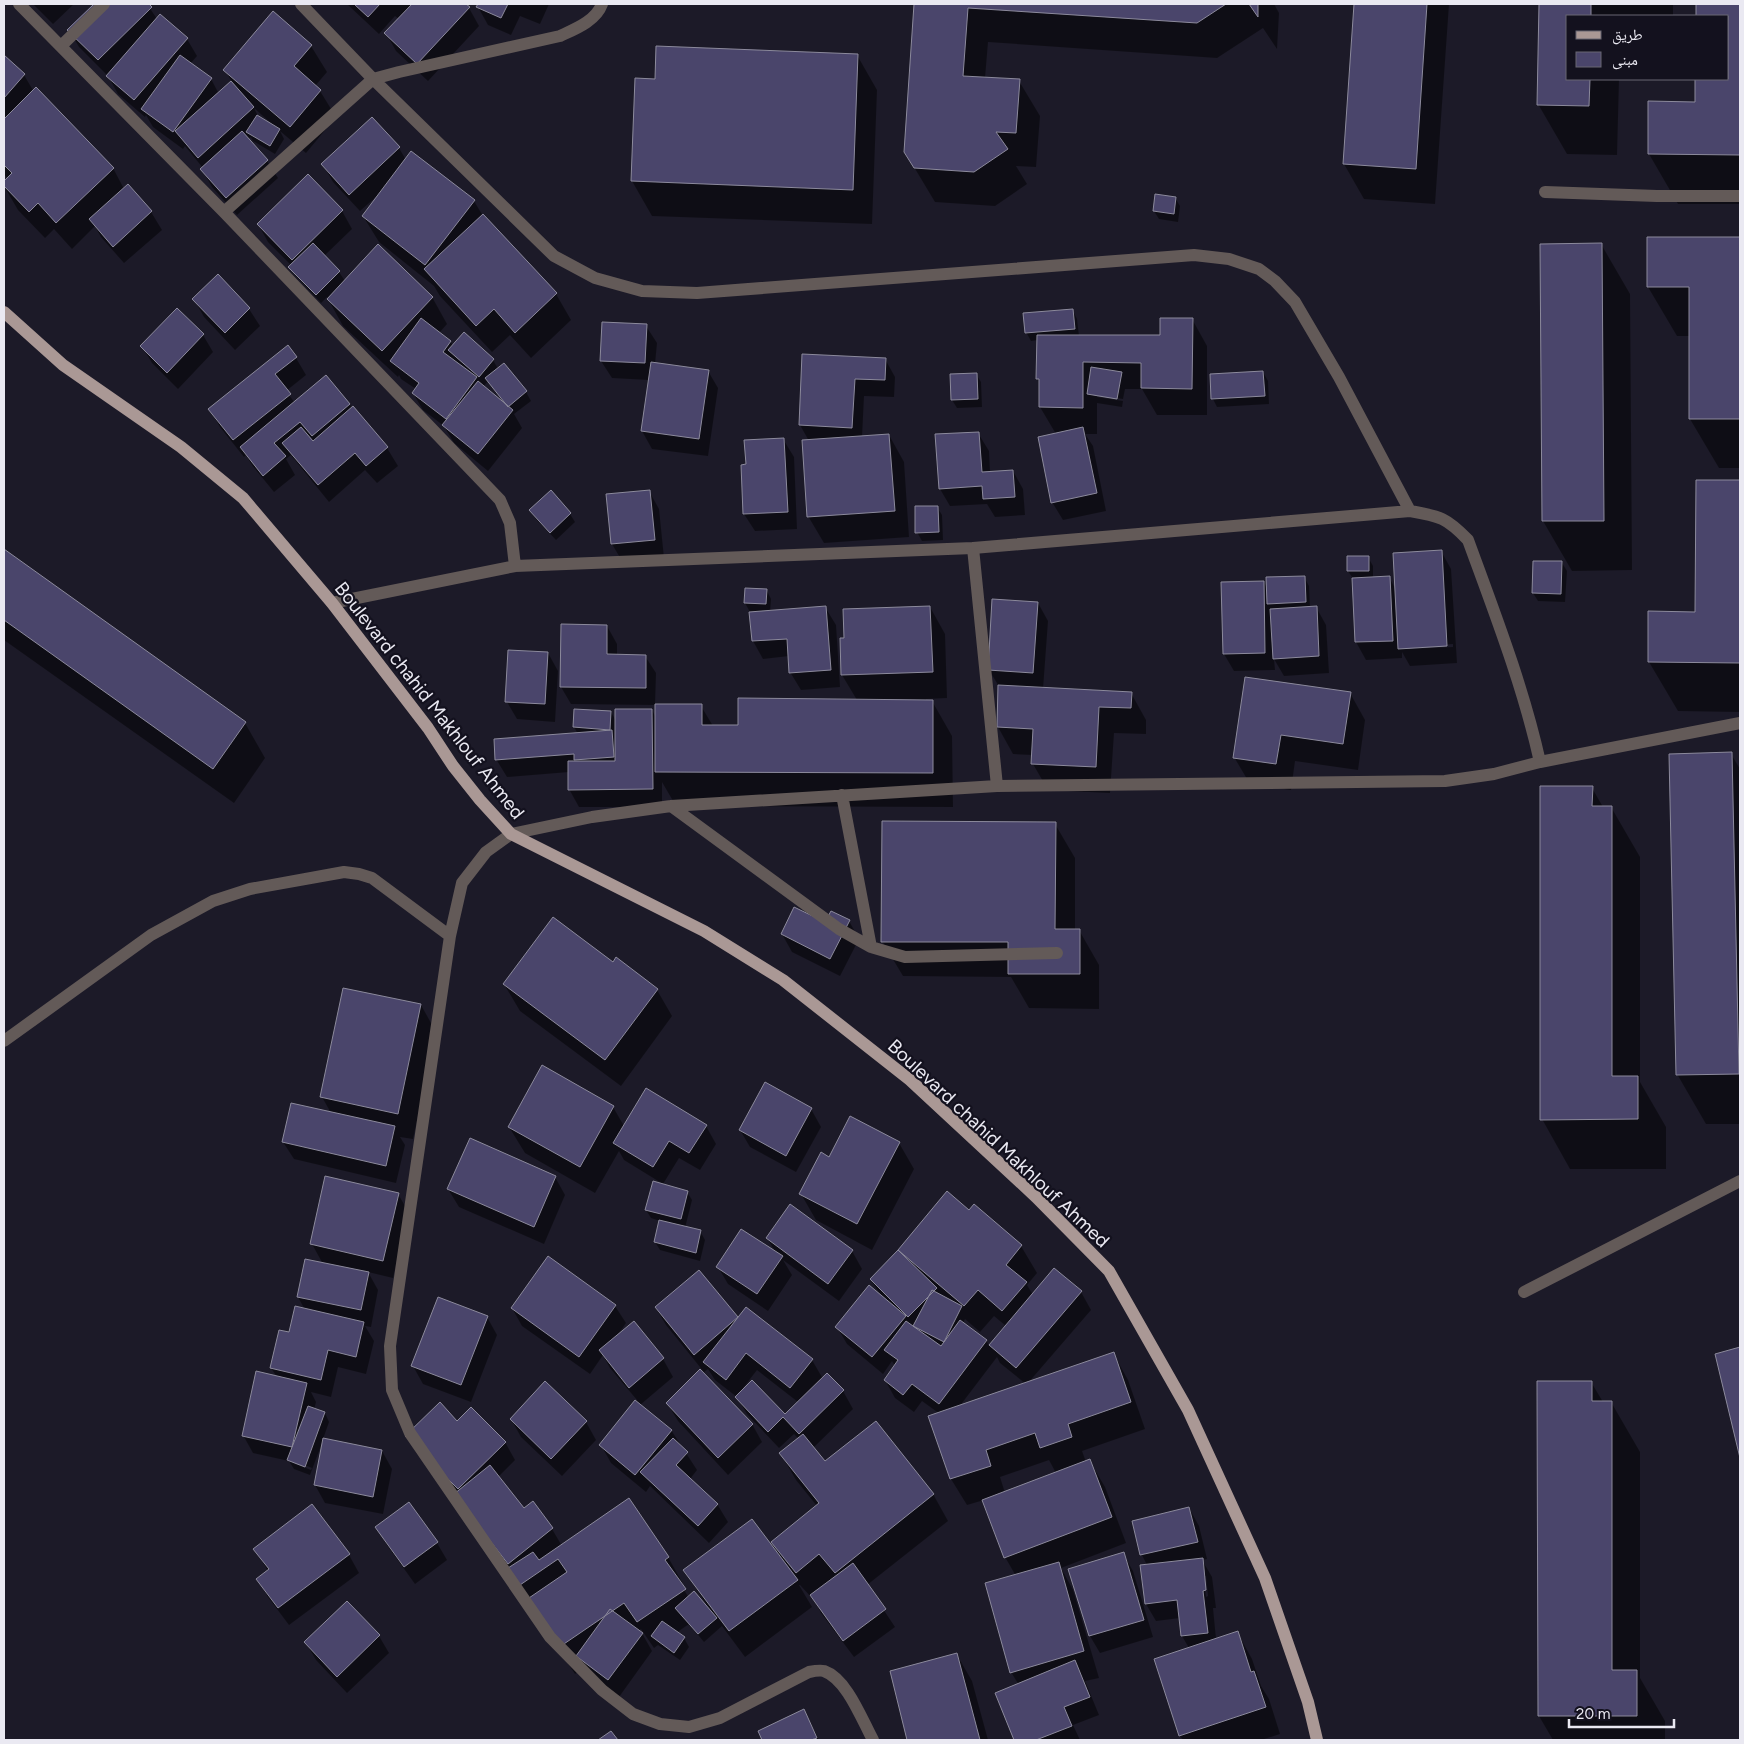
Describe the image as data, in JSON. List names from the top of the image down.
{
  "streets": {
    "main road": ["Boulevard chahid Makhlouf Ahmed"]
  },
  "legend": ["طريق", "مبنى"],
  "scale_bar": "20 m"
}
